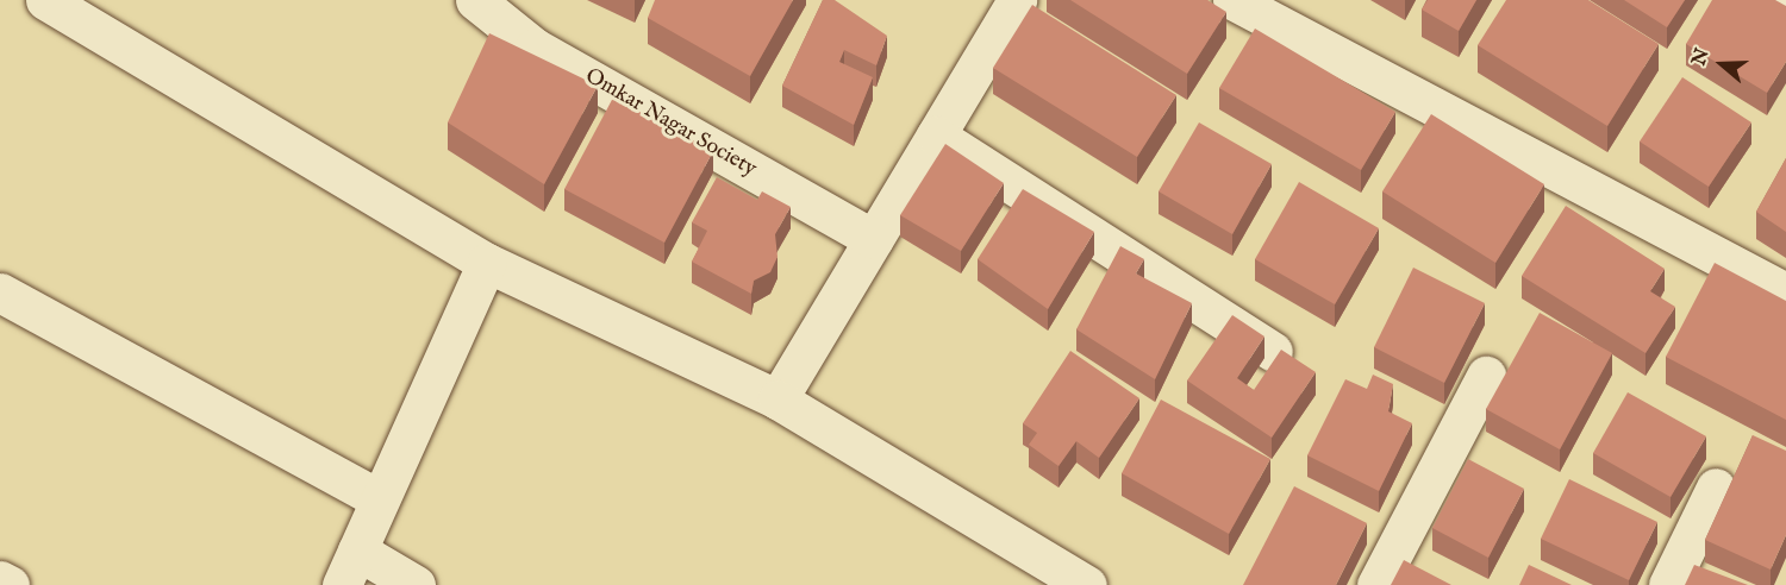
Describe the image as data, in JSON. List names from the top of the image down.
{
  "streets": {
    "street": ["Omkar Nagar Society"]
  },
  "north": "left"
}
